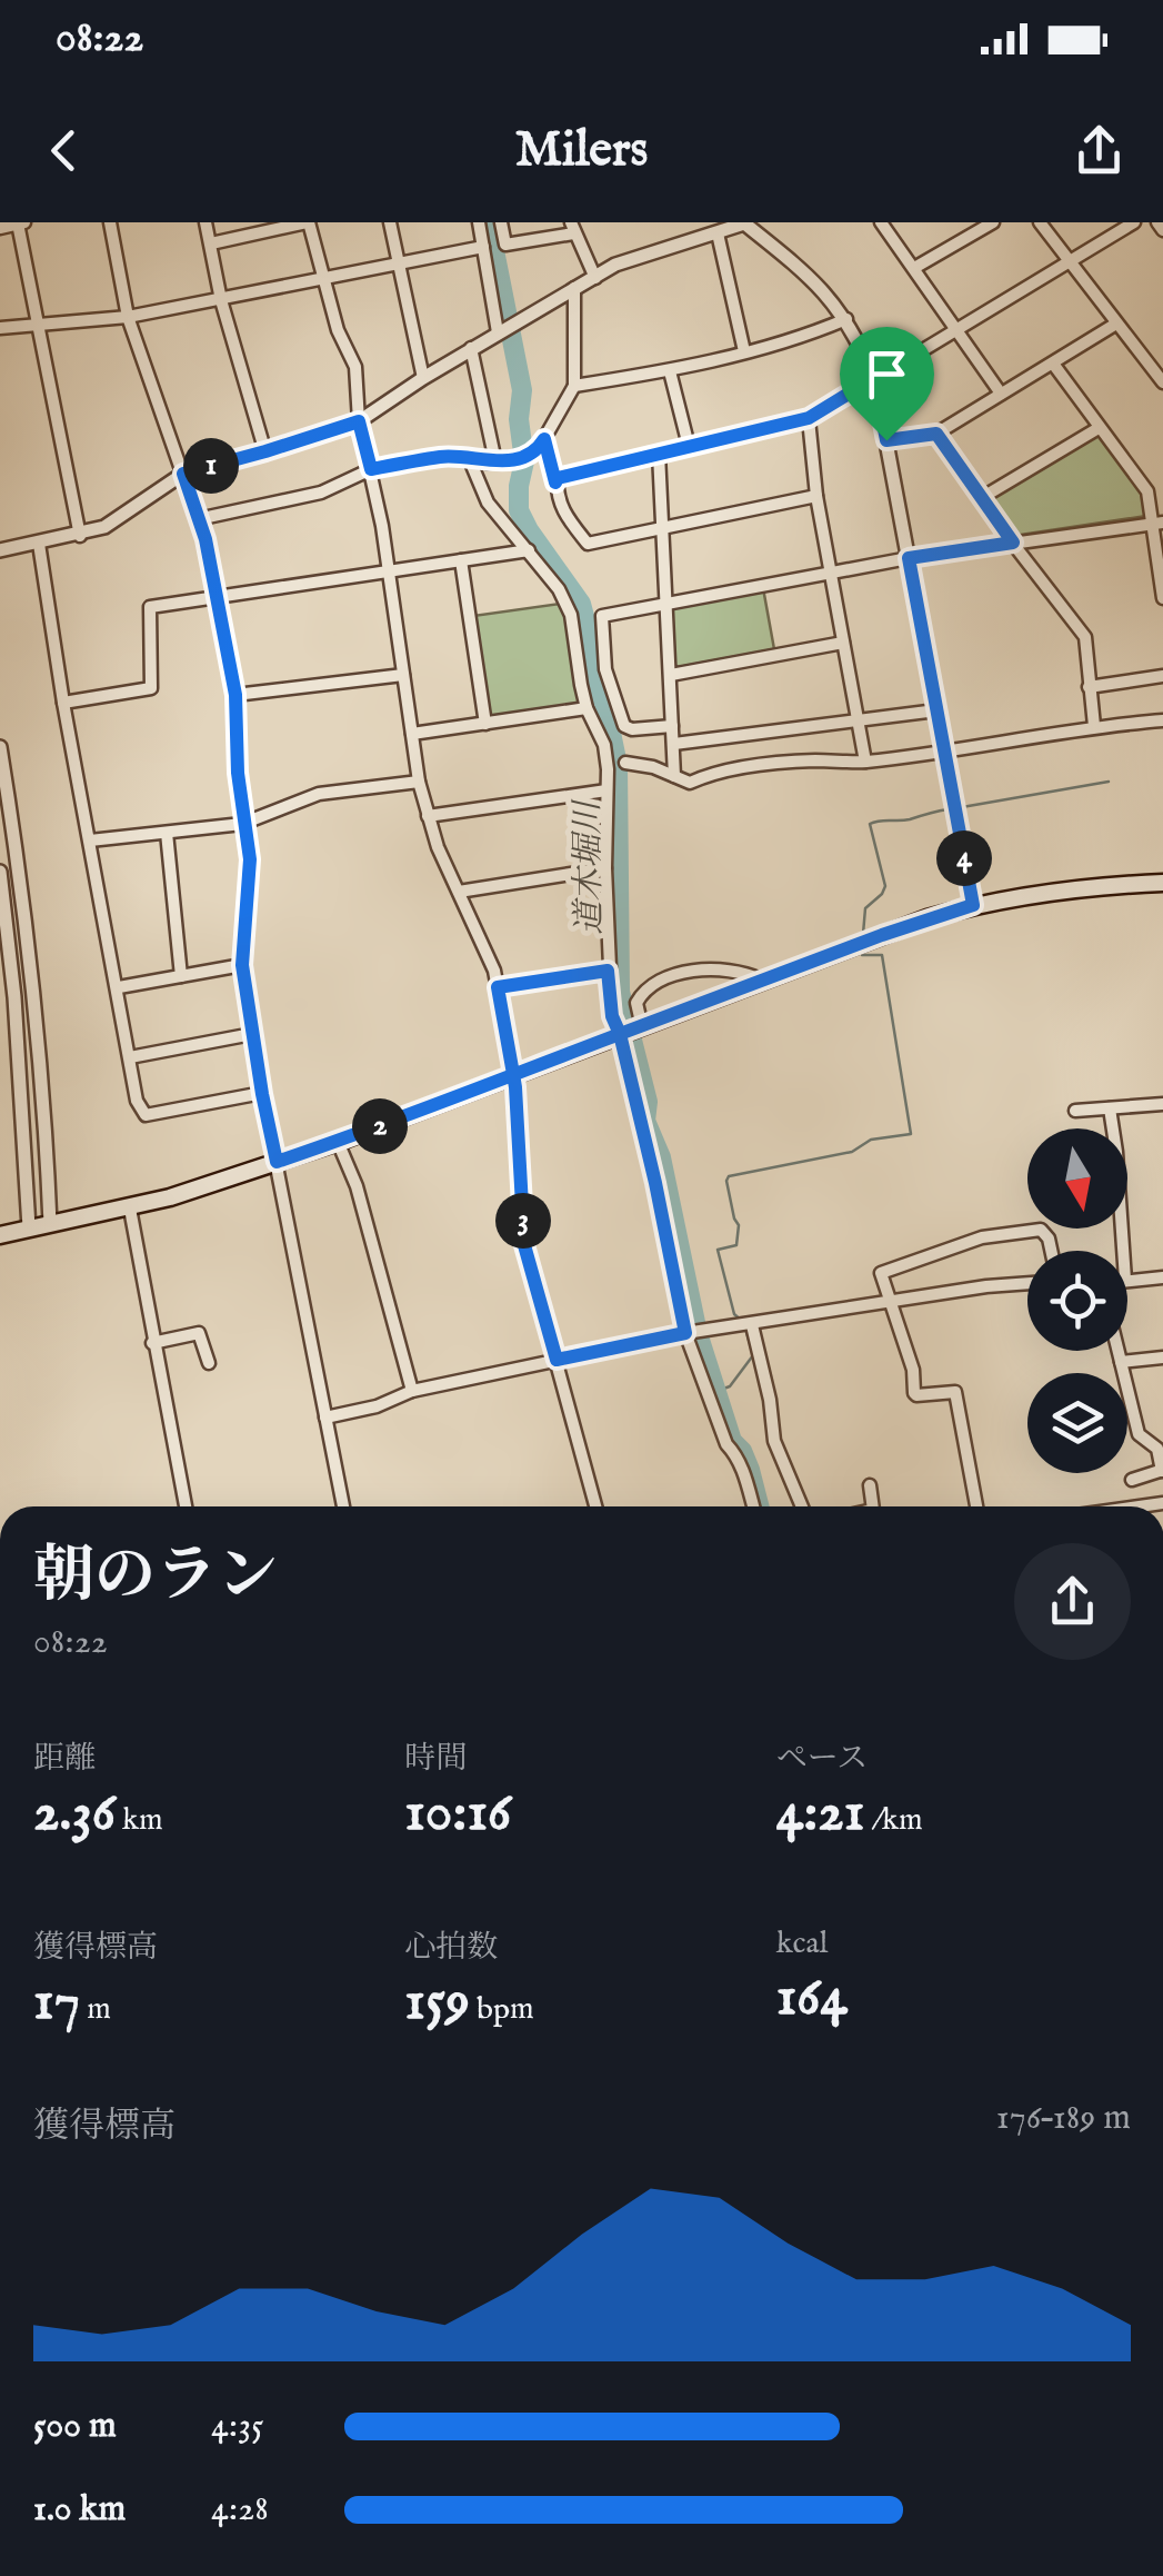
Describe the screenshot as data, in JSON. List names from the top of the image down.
{
  "water": ["道木堀川"],
  "north": "bottom",
  "page": {
    "status": "08:22",
    "header": "Milers",
    "pins": [
      "1",
      "4",
      "2",
      "3"
    ],
    "heading": ["朝のラン", "08:22"],
    "stats": [
      ["距離", "2.36 km"],
      ["時間", "10:16"],
      ["ペース", "4:21 /km"],
      ["獲得標高", "17 m"],
      ["心拍数", "159 bpm"],
      ["kcal", "164"]
    ],
    "chart": ["獲得標高", "176–189 m"],
    "list": [
      {
        "name": "500 m",
        "note": "4:35"
      },
      {
        "name": "1.0 km",
        "note": "4:28"
      }
    ]
  }
}
